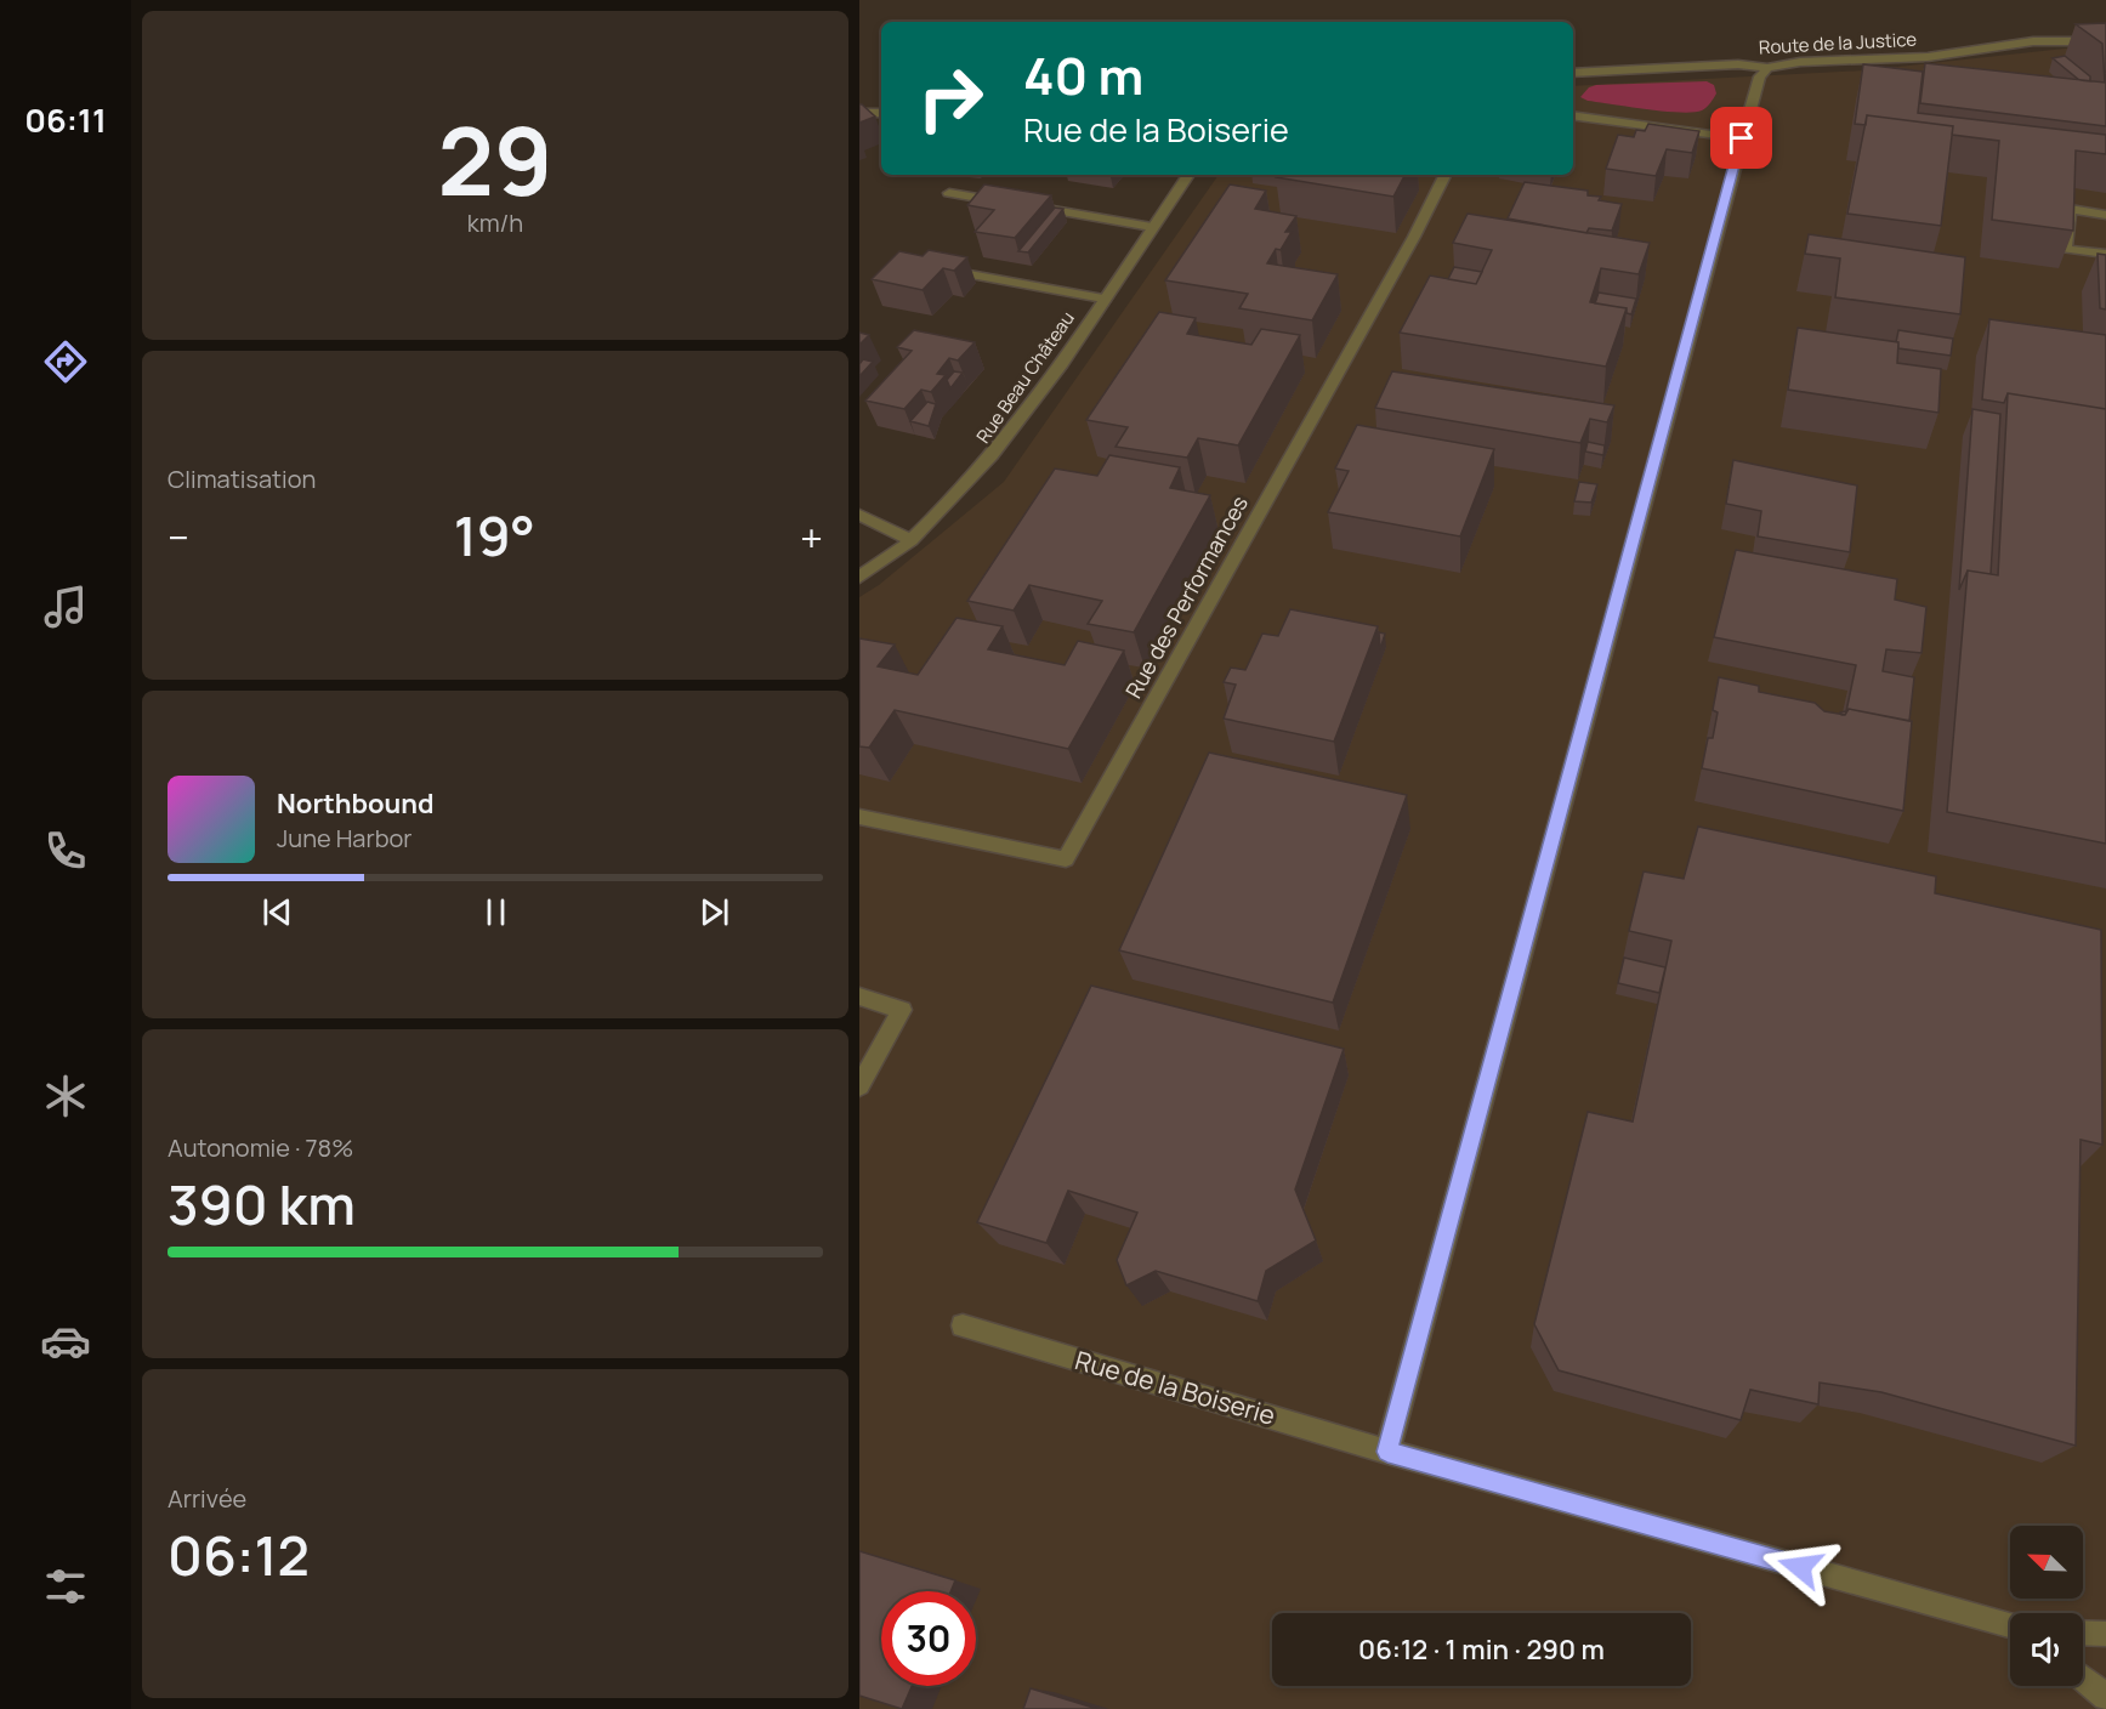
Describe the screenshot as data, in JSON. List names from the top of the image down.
{
  "streets": {
    "street": [
      "Route de la Justice",
      "Rue Beau Château",
      "Rue des Performances",
      "Rue de la Boiserie"
    ]
  },
  "north": "top left",
  "page": {
    "tabs": "06:11",
    "tile": [
      ["29", "km/h"],
      "Climatisation",
      ["Autonomie · 78%", "390 km"],
      ["Arrivée", "06:12"]
    ],
    "turn": ["40 m", "Rue de la Boiserie"],
    "heat": ["−", "19°", "+"],
    "song": ["Northbound", "June Harbor"],
    "limit": "30",
    "trip": "06:12 · 1 min · 290 m"
  }
}
